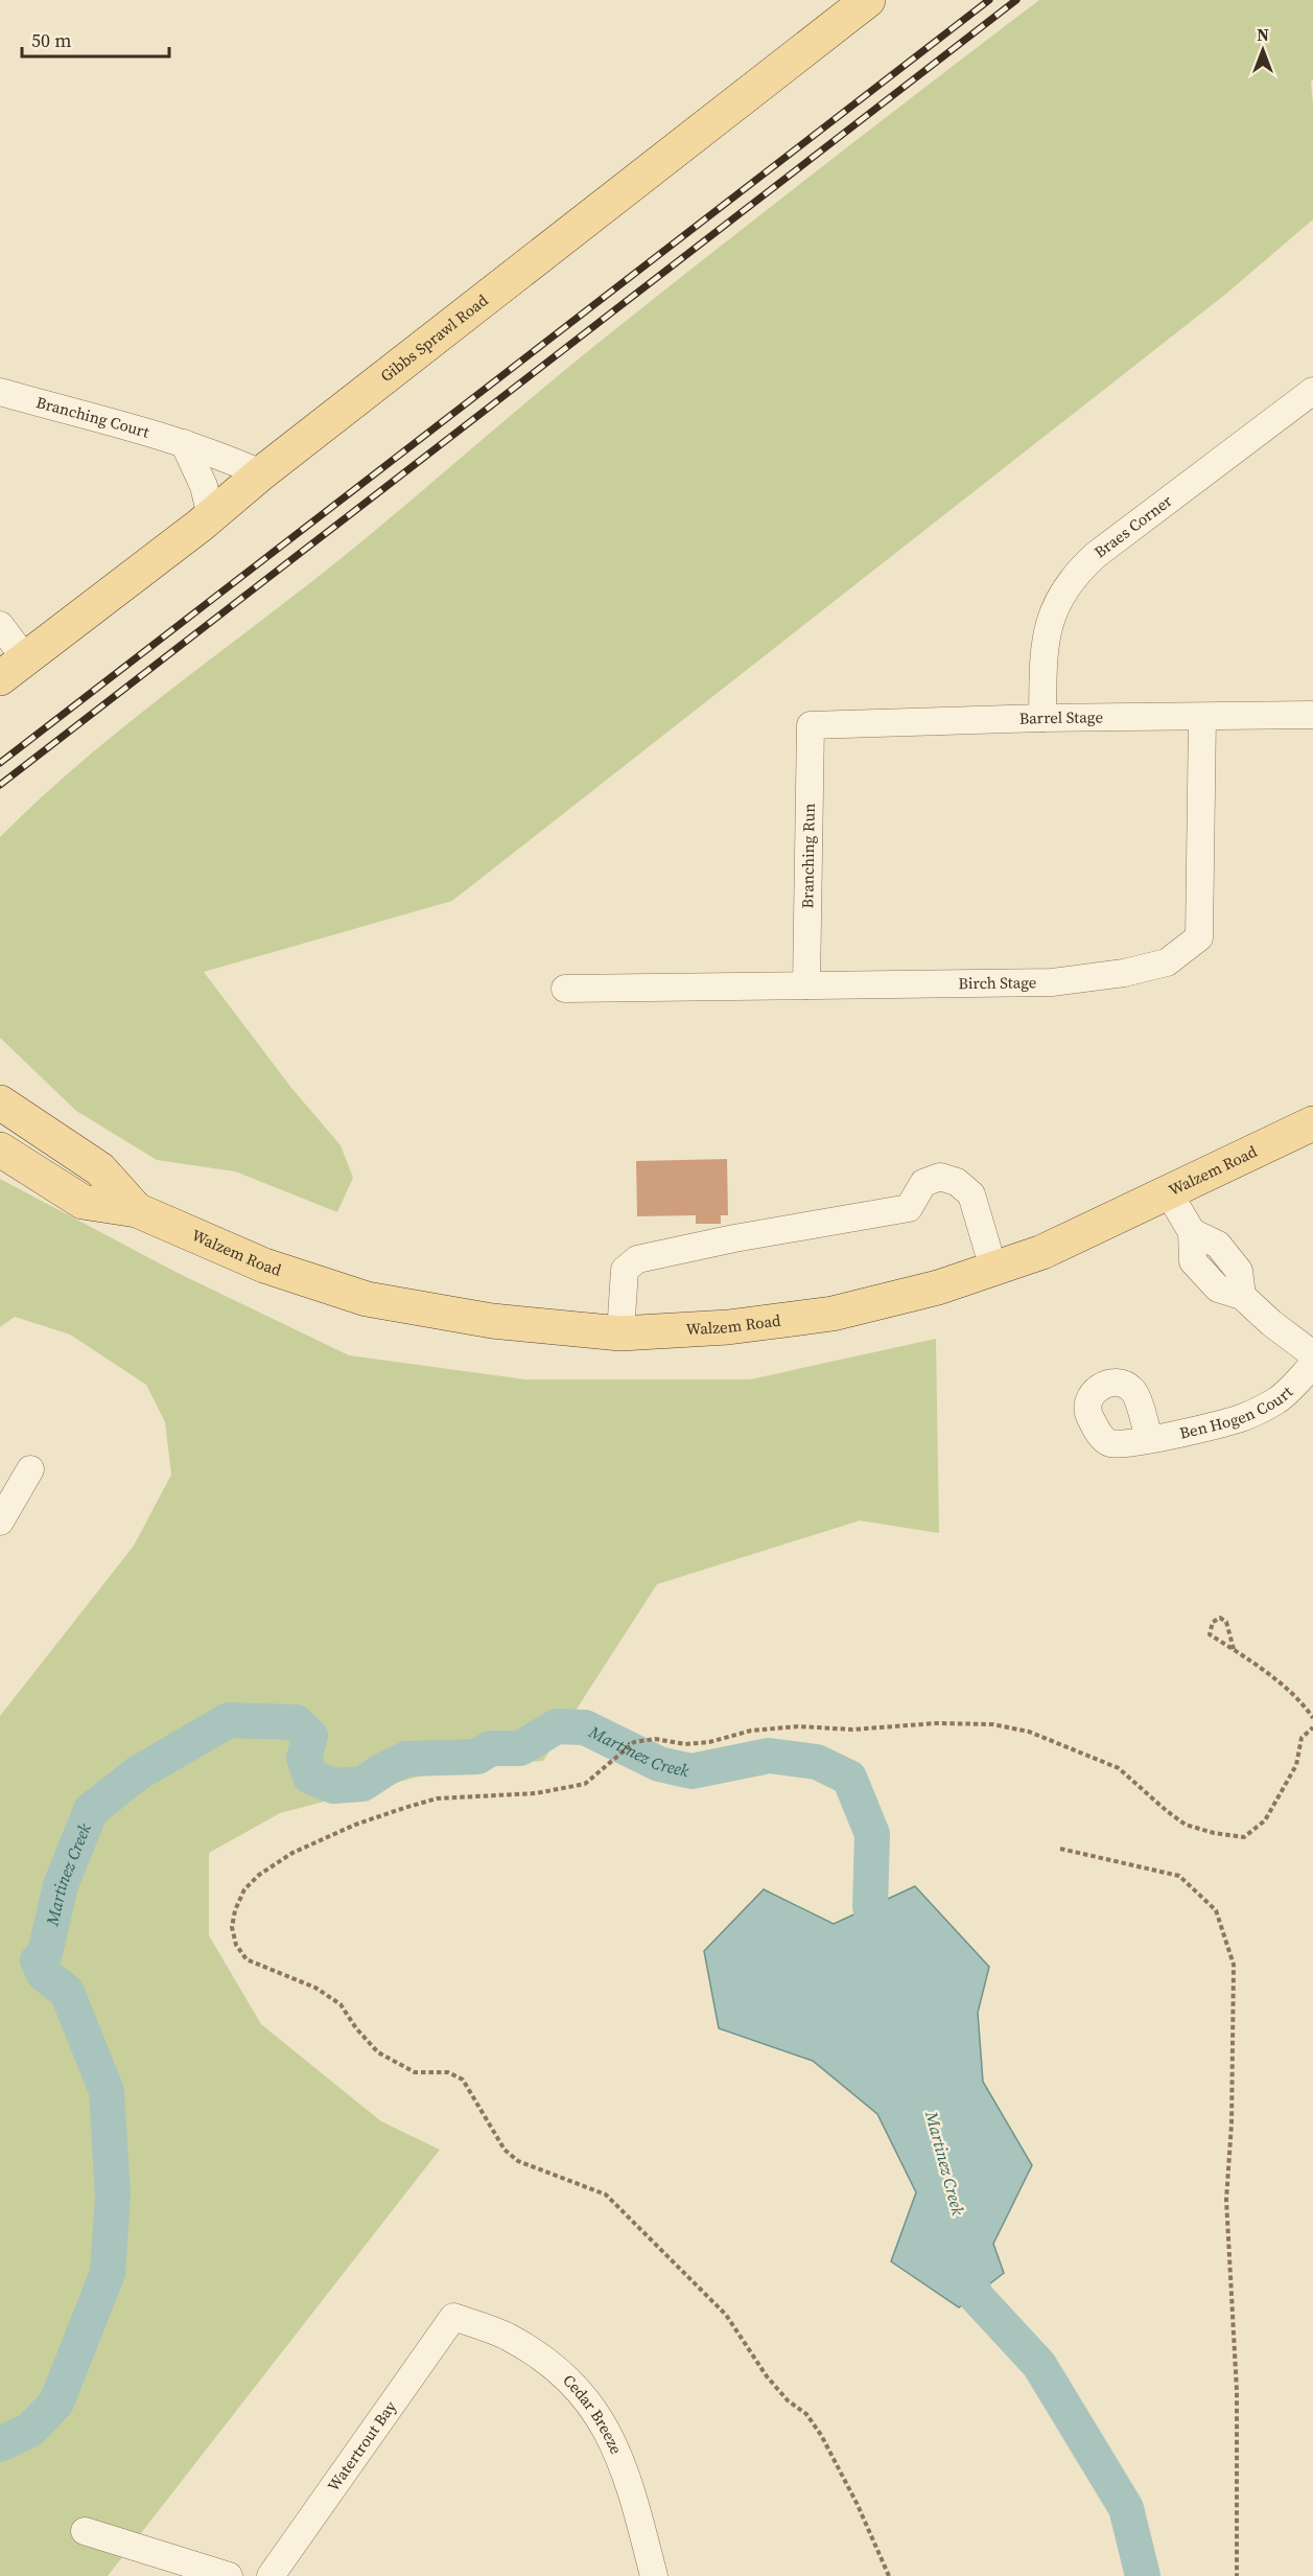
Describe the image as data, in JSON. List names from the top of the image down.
{
  "streets": {
    "main road": ["Gibbs Sprawl Road", "Walzem Road"],
    "street": [
      "Branching Court",
      "Braes Corner",
      "Barrel Stage",
      "Branching Run",
      "Birch Stage",
      "Ben Hogen Court",
      "Cedar Breeze",
      "Watertrout Bay"
    ]
  },
  "crossings": [
    ["Gibbs Sprawl Road", "Branching Court"],
    ["Braes Corner", "Barrel Stage"],
    ["Barrel Stage", "Branching Run"],
    ["Barrel Stage", "Birch Stage"],
    ["Branching Run", "Birch Stage"],
    ["Cedar Breeze", "Watertrout Bay"]
  ],
  "water": ["Martinez Creek"],
  "scale_bar": "50 m",
  "north": "top"
}
